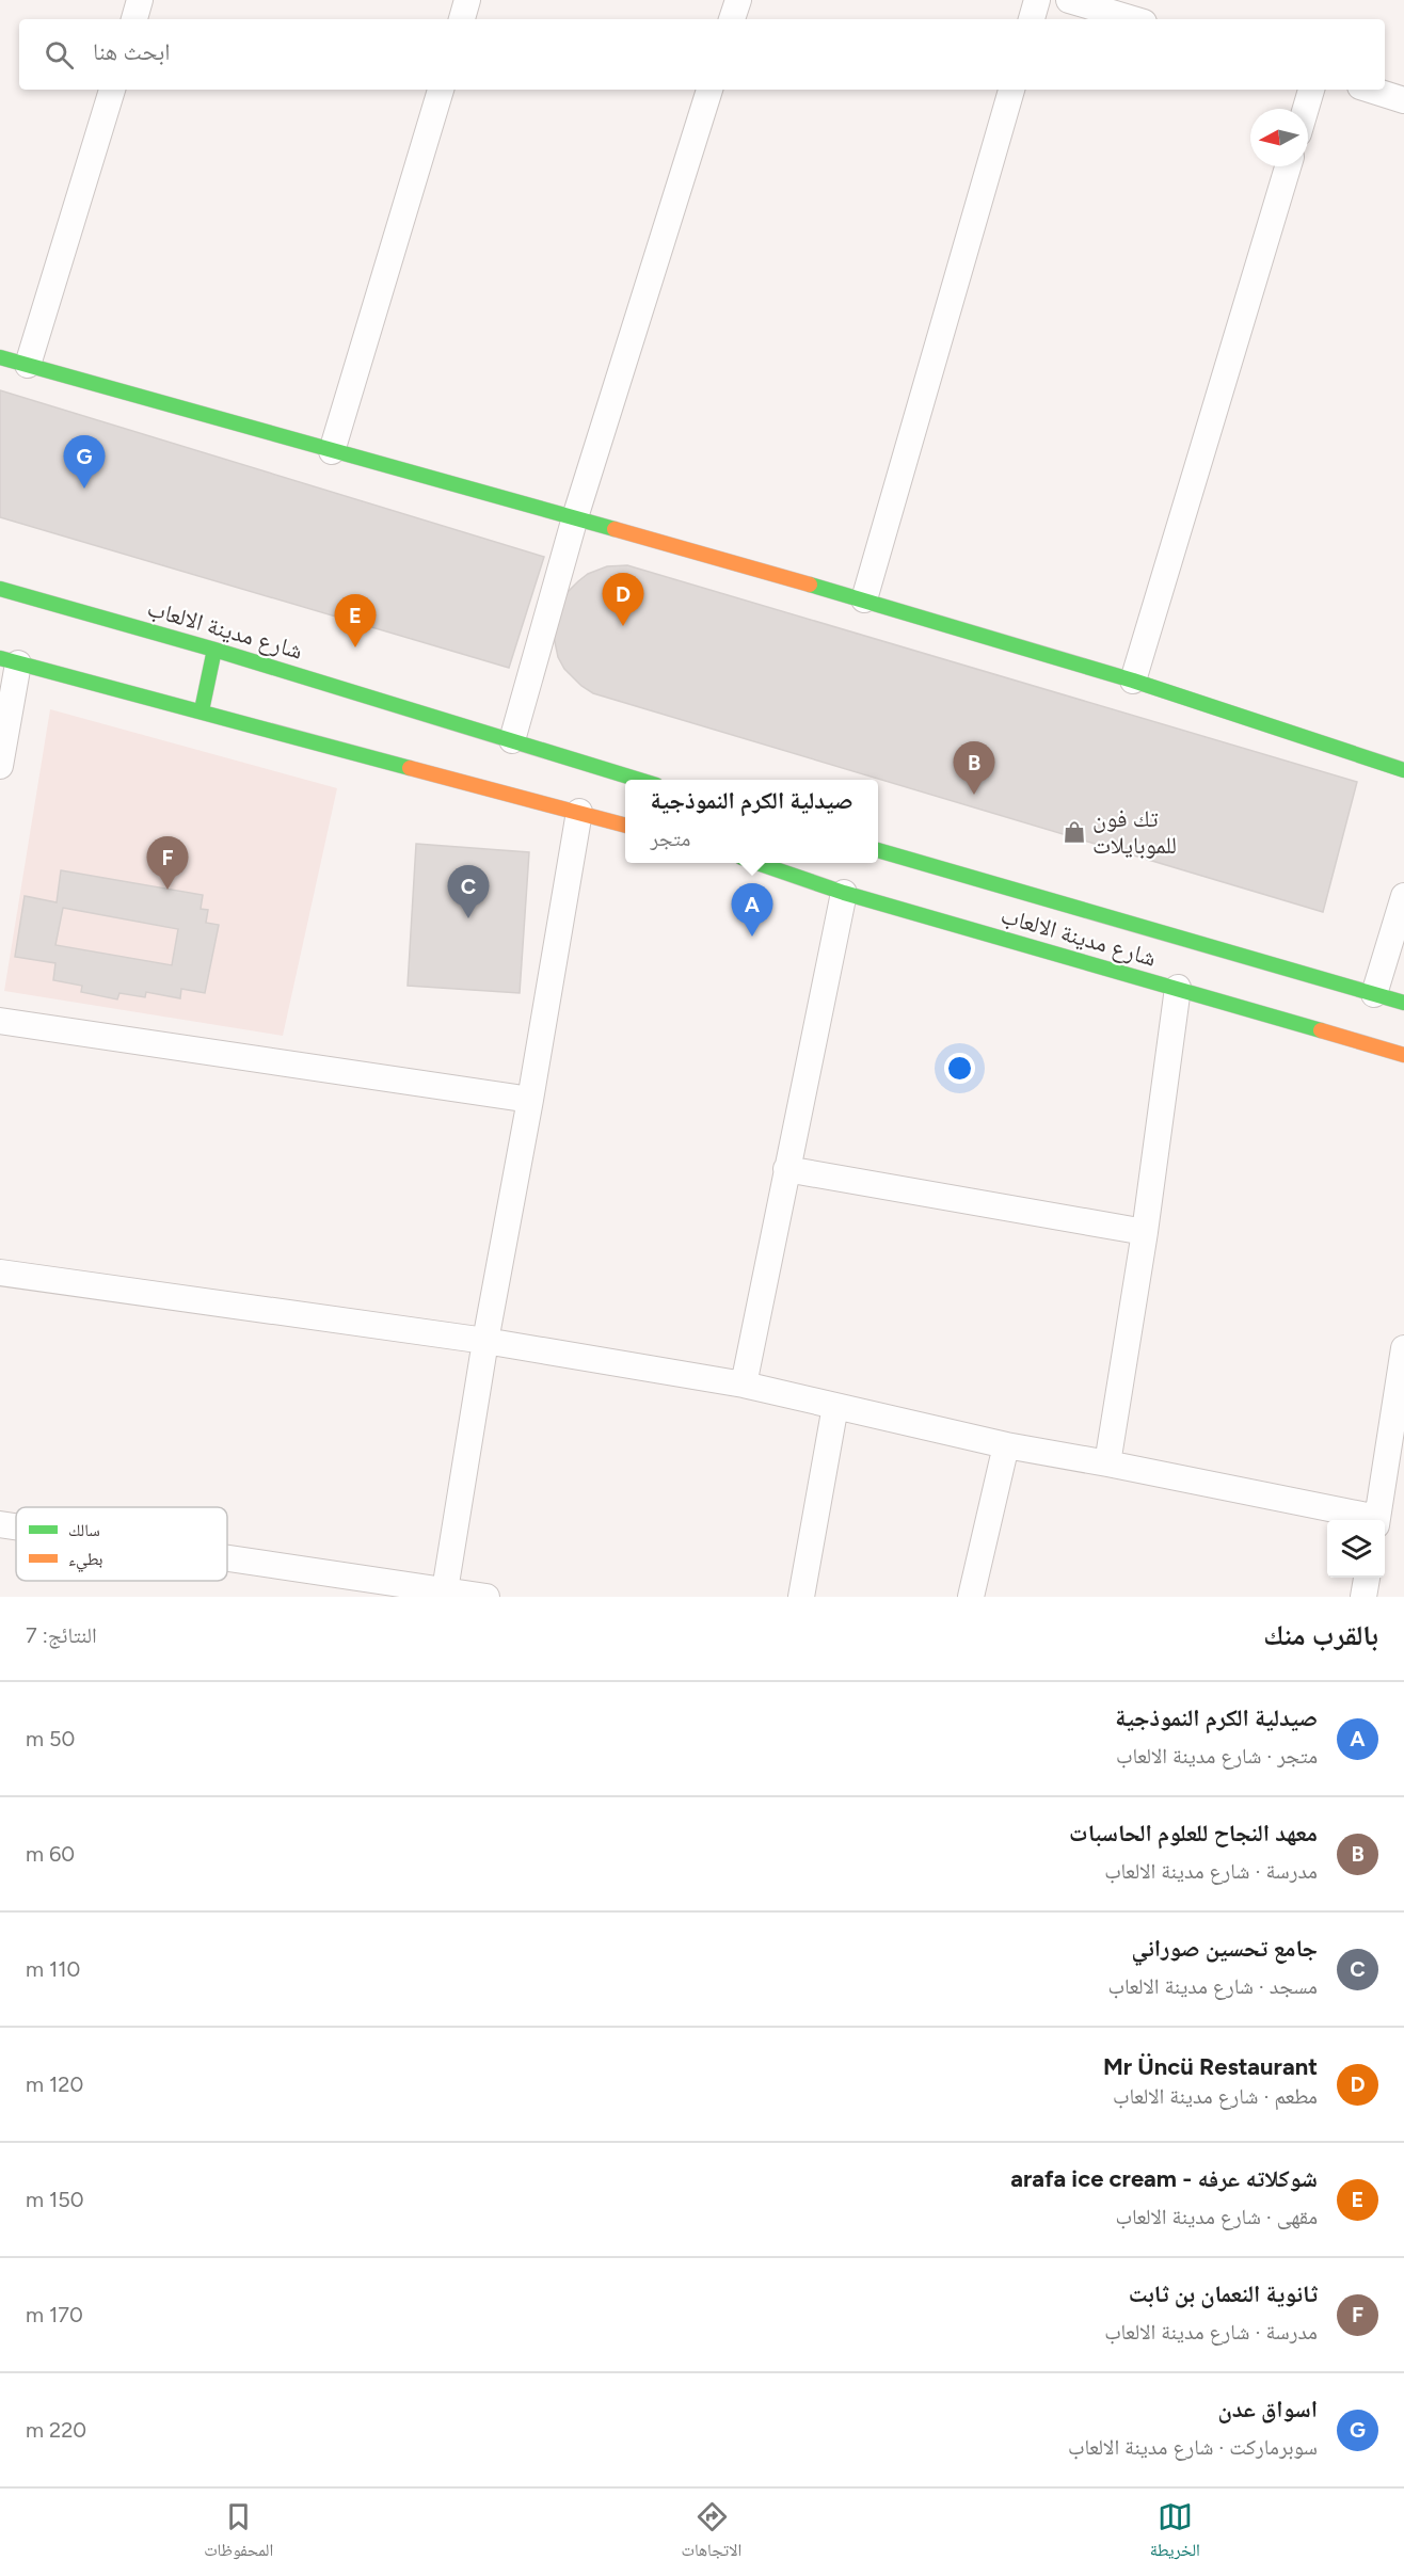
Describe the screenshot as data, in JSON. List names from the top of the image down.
{
  "streets": {
    "main road": ["شارع مدينة الالعاب"]
  },
  "places": {
    "shop": ["تك فون للموبايلات"]
  },
  "legend": ["سالك", "بطيء"],
  "north": "left",
  "page": {
    "search": "ابحث هنا",
    "pins": [
      "G",
      "D",
      "E",
      "B",
      "F",
      "C",
      "A"
    ],
    "popup": ["صيدلية الكرم النموذجية", "متجر"],
    "heading": ["بالقرب منك", "النتائج: 7"],
    "list": [
      {
        "mark": "A",
        "name": "صيدلية الكرم النموذجية",
        "note": "متجر · شارع مدينة الالعاب",
        "value": "50 m"
      },
      {
        "mark": "B",
        "name": "معهد النجاح للعلوم الحاسبات",
        "note": "مدرسة · شارع مدينة الالعاب",
        "value": "60 m"
      },
      {
        "mark": "C",
        "name": "جامع تحسين صوراني",
        "note": "مسجد · شارع مدينة الالعاب",
        "value": "110 m"
      },
      {
        "mark": "D",
        "name": "Mr Üncü Restaurant",
        "note": "مطعم · شارع مدينة الالعاب",
        "value": "120 m"
      },
      {
        "mark": "E",
        "name": "شوكلاته عرفه - arafa ice cream",
        "note": "مقهى · شارع مدينة الالعاب",
        "value": "150 m"
      },
      {
        "mark": "F",
        "name": "ثانوية النعمان بن ثابت",
        "note": "مدرسة · شارع مدينة الالعاب",
        "value": "170 m"
      },
      {
        "mark": "G",
        "name": "اسواق عدن",
        "note": "سوبرماركت · شارع مدينة الالعاب",
        "value": "220 m"
      }
    ],
    "nav": ["الخريطة", "الاتجاهات", "المحفوظات"]
  }
}
